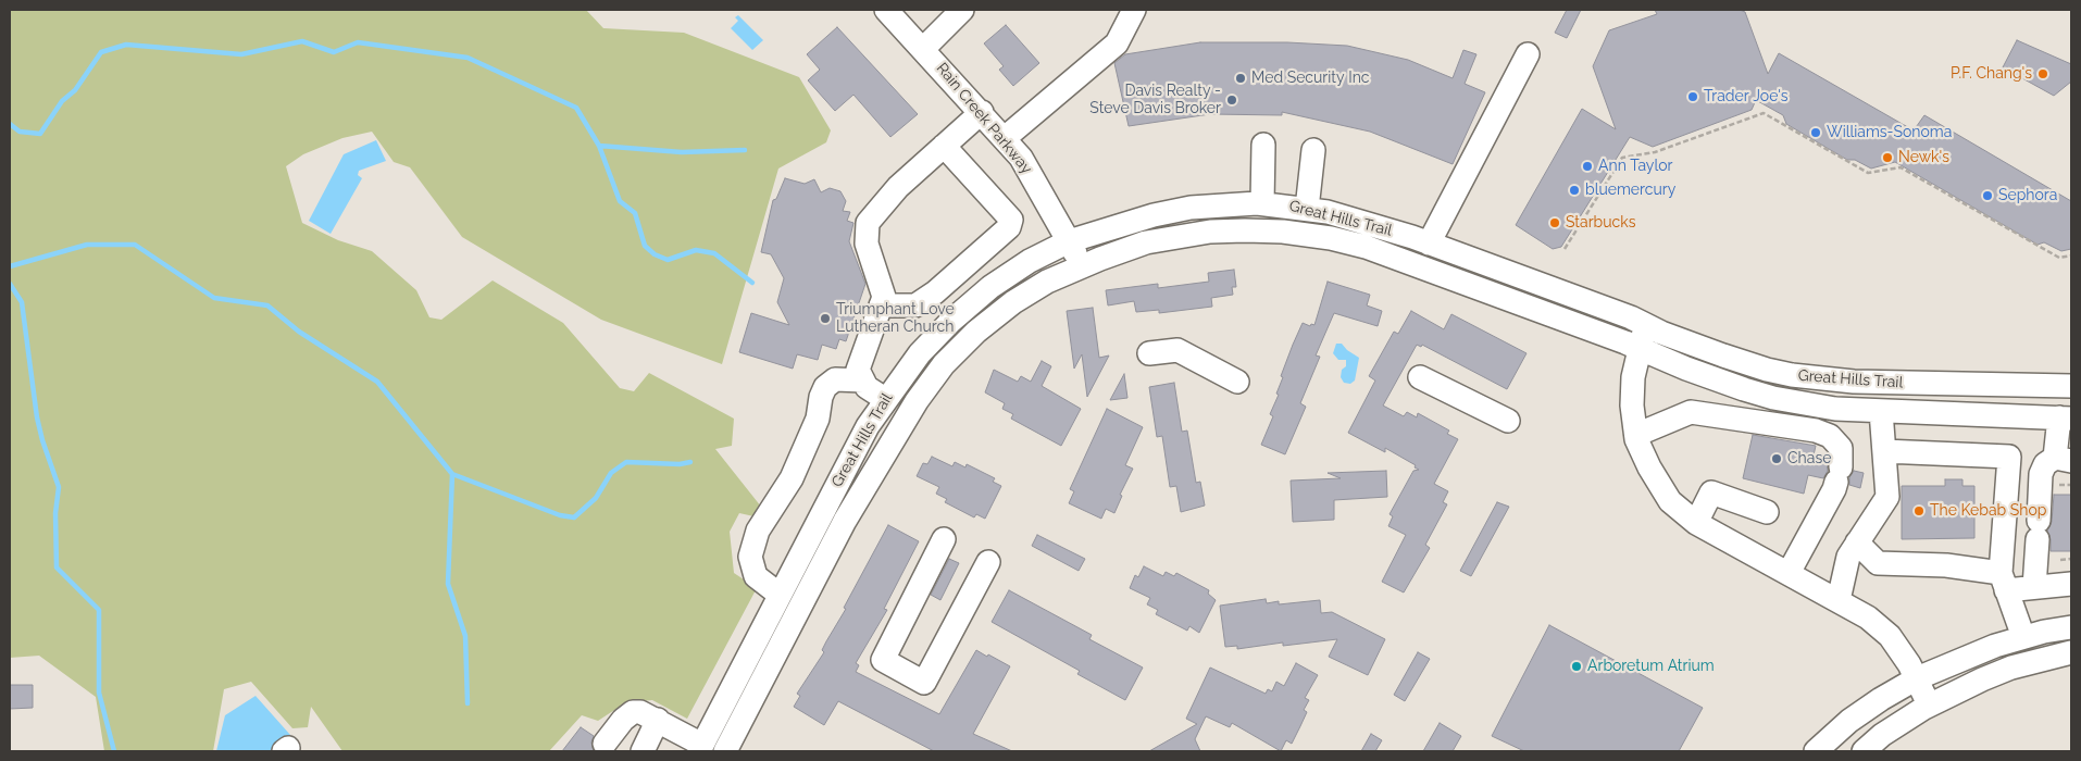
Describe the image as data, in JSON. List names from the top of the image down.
{
  "streets": {
    "street": ["Rain Creek Parkway", "Great Hills Trail"]
  },
  "crossings": [
    ["Rain Creek Parkway", "Great Hills Trail"]
  ],
  "places": [
    "P.F. Chang's",
    "Med Security Inc",
    "Trader Joe's",
    "Davis Realty - Steve Davis Broker",
    "Williams-Sonoma",
    "Newk's",
    "Ann Taylor",
    "bluemercury",
    "Sephora",
    "Starbucks",
    "Triumphant Love Lutheran Church",
    "Chase",
    "The Kebab Shop",
    "Arboretum Atrium"
  ]
}
